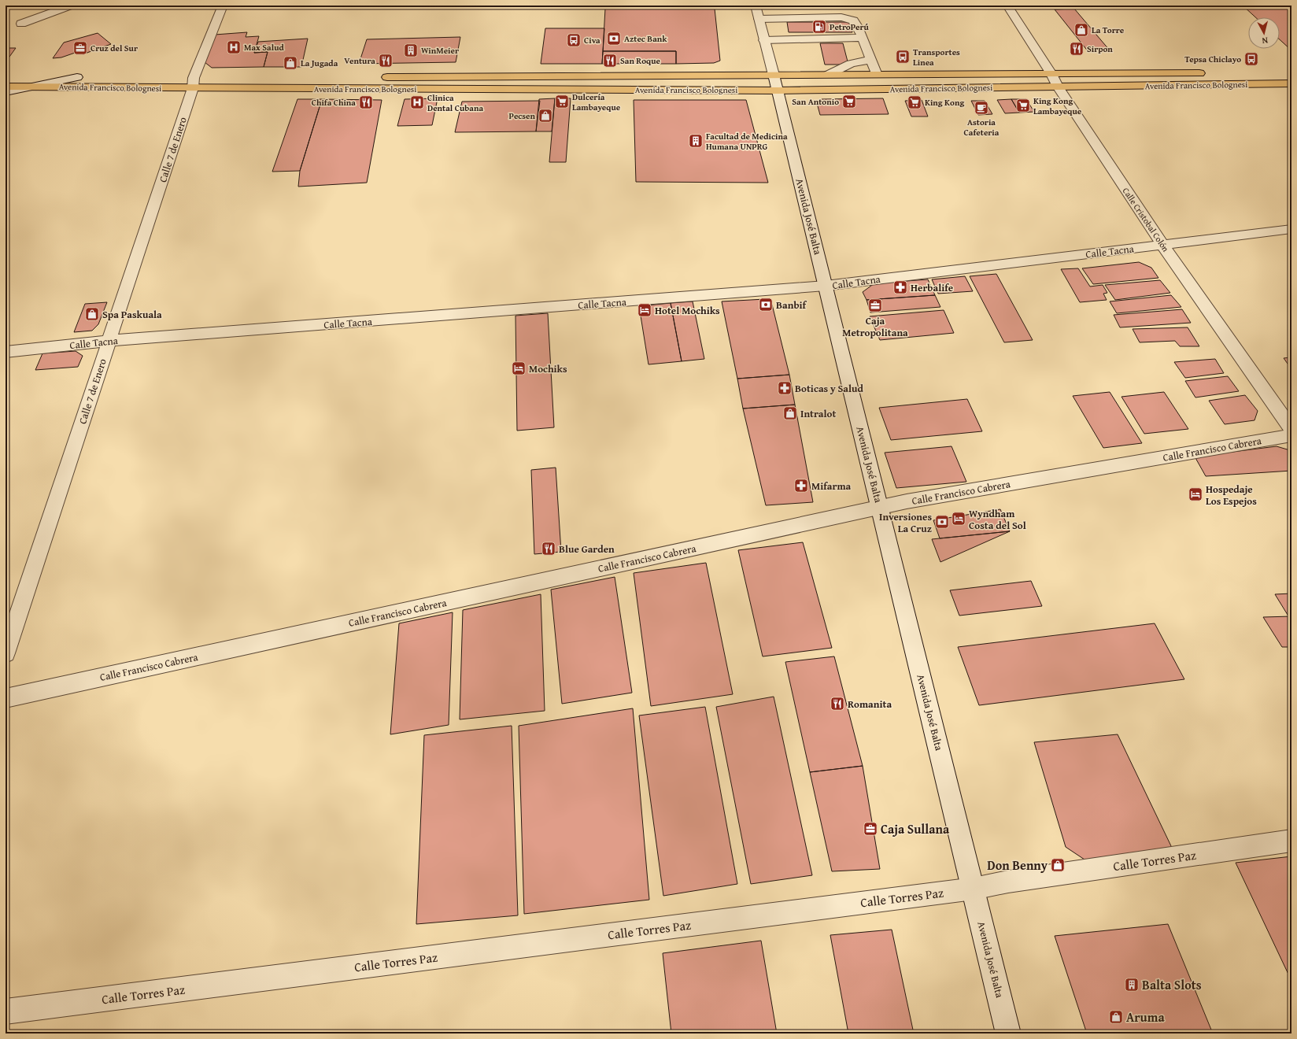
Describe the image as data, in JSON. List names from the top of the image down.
{
  "streets": {
    "main road": ["Avenida Francisco Bolognesi"],
    "street": [
      "Calle 7 de Enero",
      "Avenida José Balta",
      "Calle Cristobal Colón",
      "Calle Tacna",
      "Calle Francisco Cabrera",
      "Calle Torres Paz"
    ]
  },
  "crossings": [
    ["Avenida Francisco Bolognesi", "Calle 7 de Enero"],
    ["Avenida Francisco Bolognesi", "Avenida José Balta"],
    ["Avenida Francisco Bolognesi", "Calle Cristobal Colón"],
    ["Calle 7 de Enero", "Calle Tacna"],
    ["Avenida José Balta", "Calle Tacna"],
    ["Avenida José Balta", "Calle Francisco Cabrera"],
    ["Avenida José Balta", "Calle Torres Paz"],
    ["Calle Cristobal Colón", "Calle Tacna"]
  ],
  "places": {
    "fuel station": ["PetroPerú"],
    "shop": [
      "La Torre",
      "La Jugada",
      "Pecsen",
      "Spa Paskuala",
      "Intralot",
      "Don Benny",
      "Aruma"
    ],
    "bank": ["Aztec Bank", "Banbif", "Inversiones La Cruz"],
    "bus stop": ["Civa", "Transportes Linea", "Tepsa Chiclayo"],
    "hospital": ["Max Salud", "Clinica Dental Cubana"],
    "office": ["Cruz del Sur", "Caja Metropolitana", "Caja Sullana"],
    "restaurant": [
      "Sirpon",
      "Ventura",
      "San Roque",
      "Chifa China",
      "Blue Garden",
      "Romanita"
    ],
    "building": ["WinMeier", "Facultad de Medicina Humana UNPRG", "Balta Slots"],
    "supermarket": [
      "Dulcería Lambayeque",
      "San Antonio",
      "King Kong",
      "King Kong Lambayeque"
    ],
    "cafe": ["Astoria Cafeteria"],
    "pharmacy": ["Herbalife", "Boticas y Salud", "Mifarma"],
    "hotel": [
      "Hotel Mochiks",
      "Mochiks",
      "Hospedaje Los Espejos",
      "Wyndham Costa del Sol"
    ]
  },
  "north": "bottom"
}
